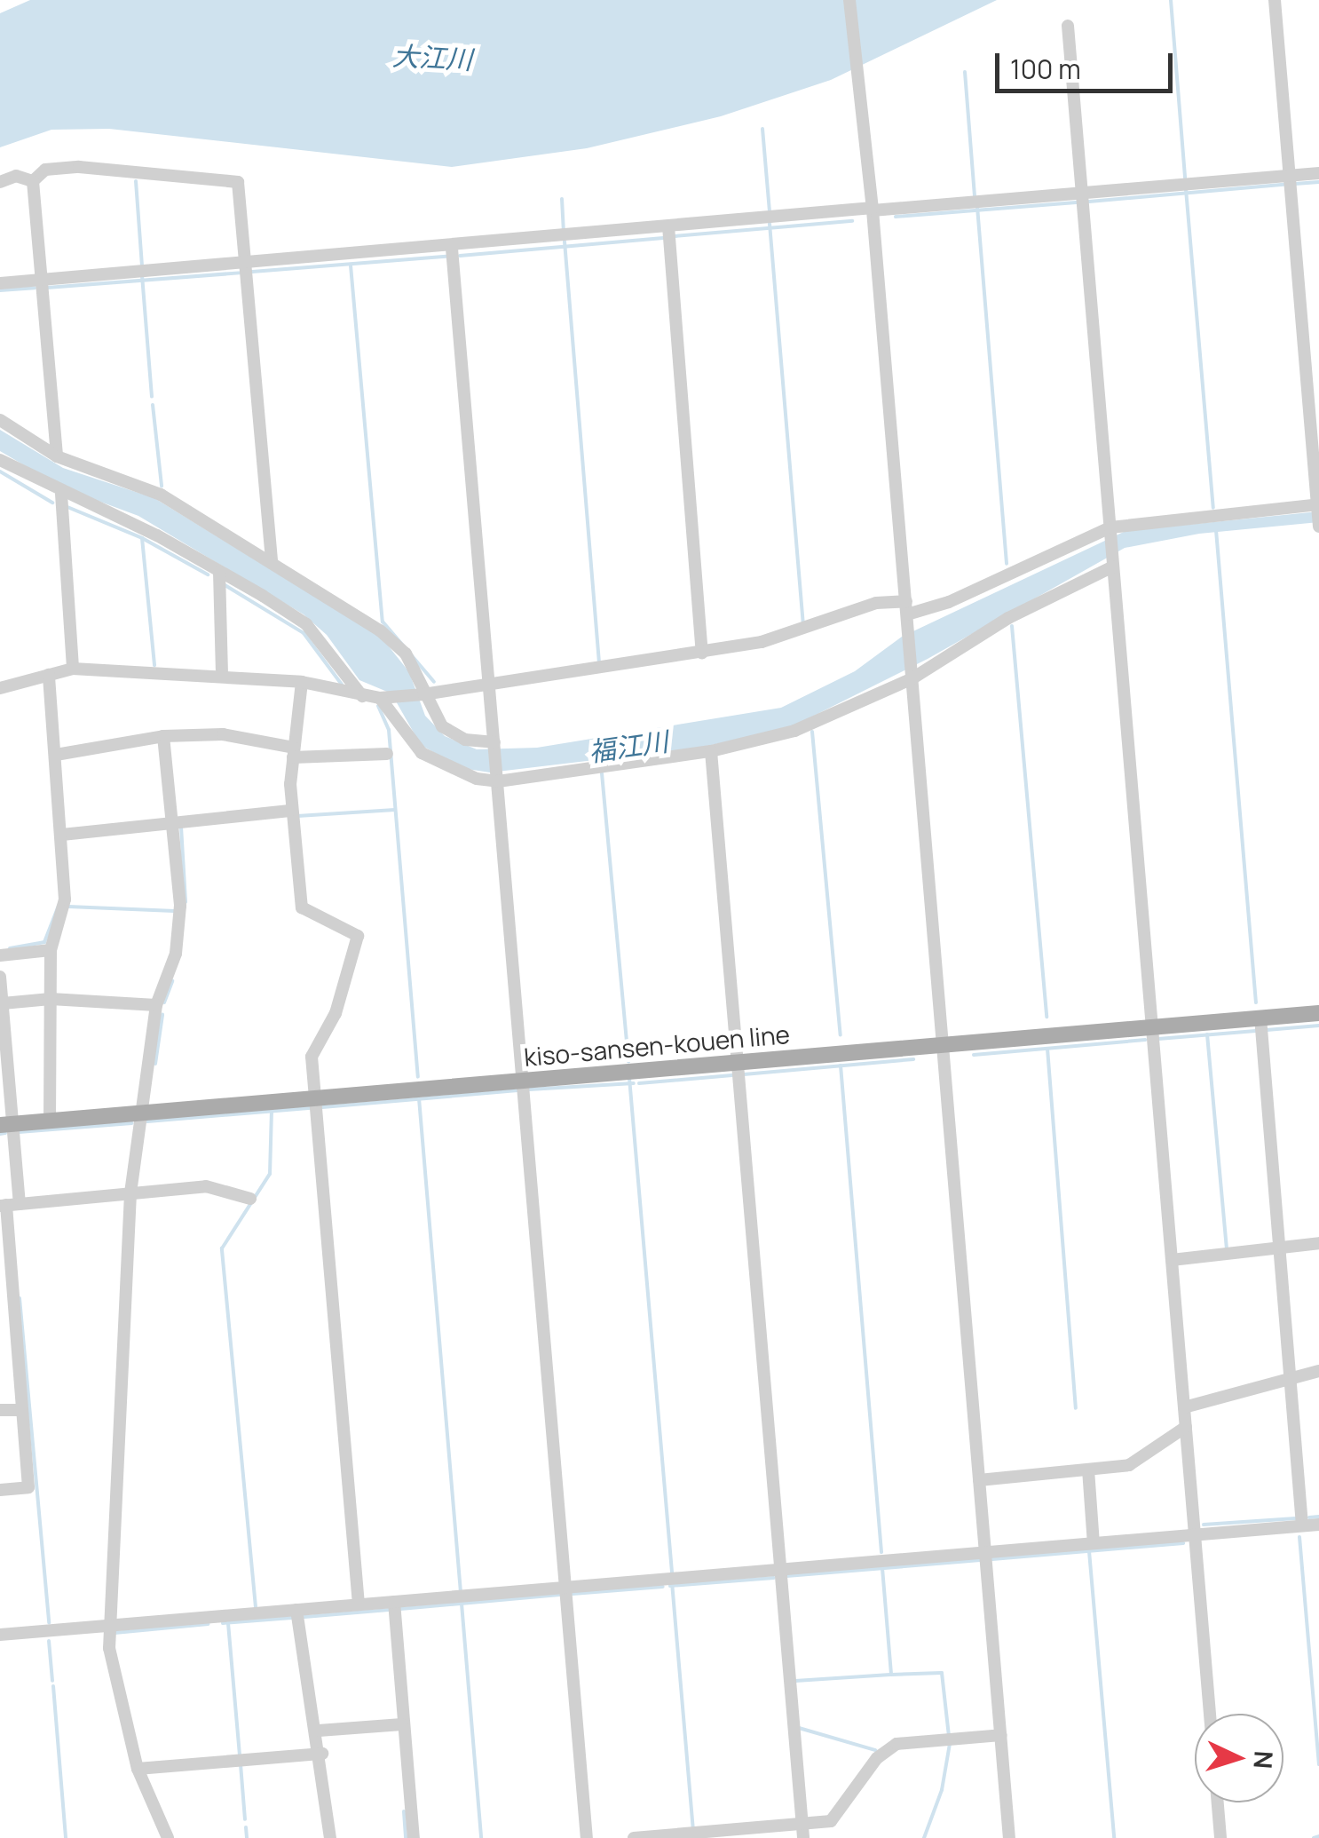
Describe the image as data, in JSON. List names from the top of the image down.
{
  "streets": {
    "main road": ["kiso-sansen-kouen line"]
  },
  "water": ["大江川", "福江川"],
  "scale_bar": "100 m",
  "north": "right"
}
